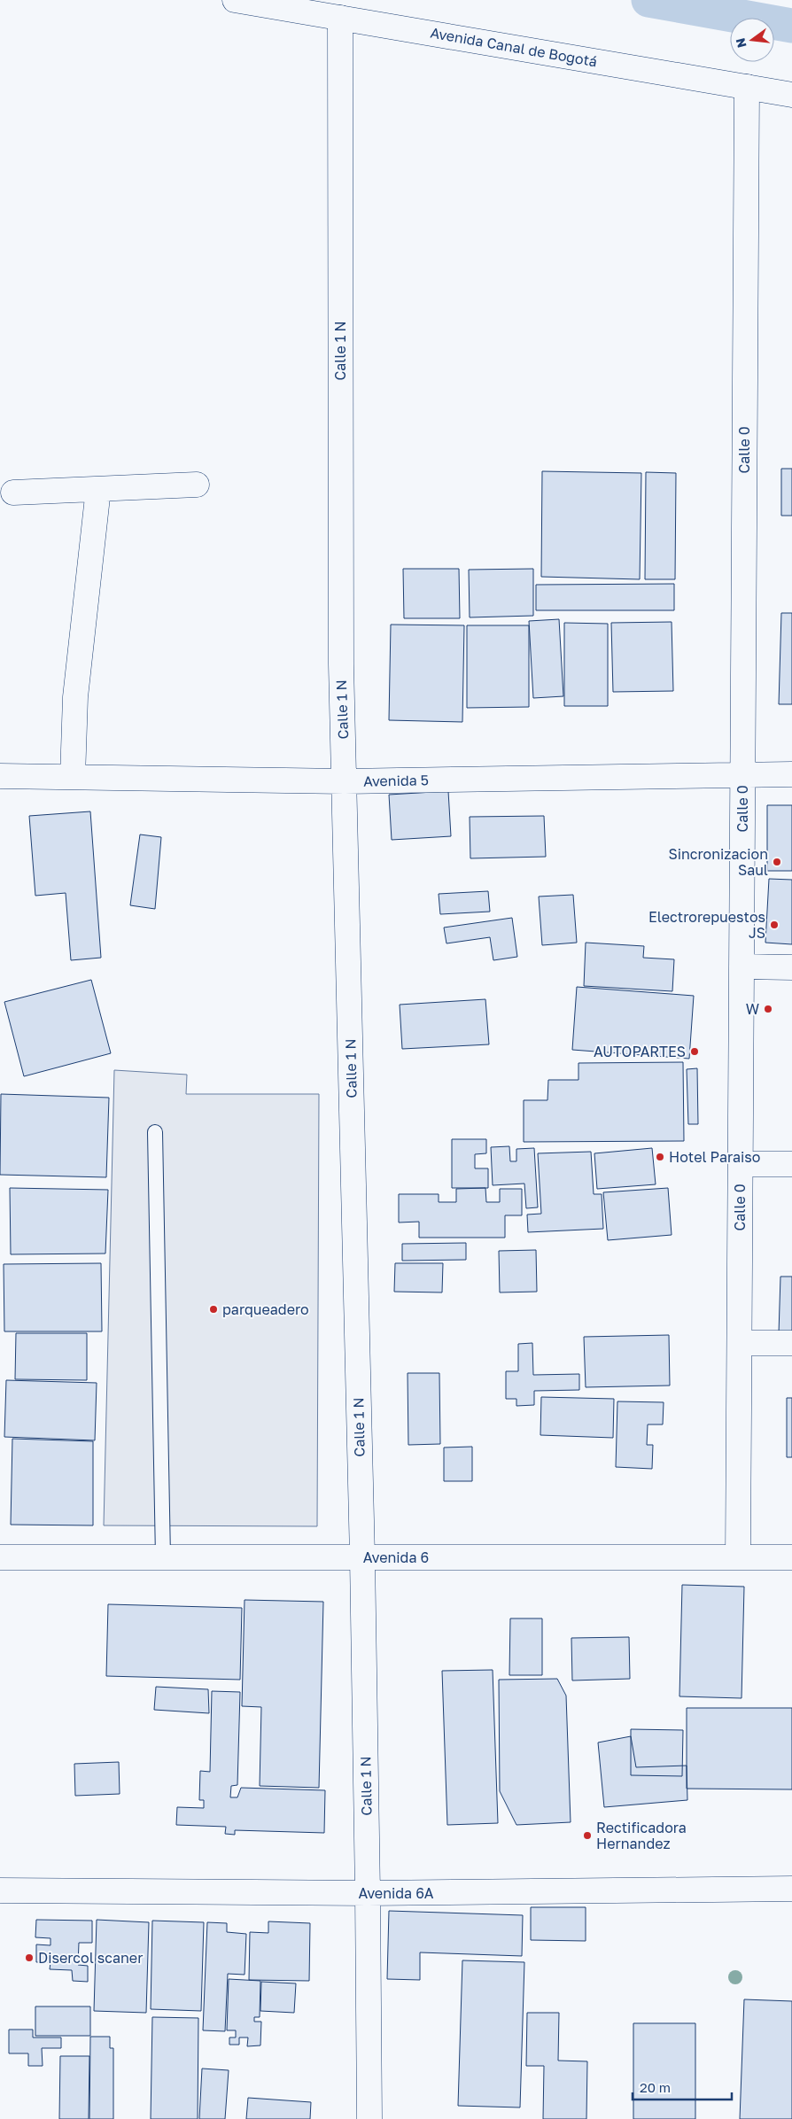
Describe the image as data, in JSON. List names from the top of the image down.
{
  "streets": {
    "street": [
      "Avenida Canal de Bogotá",
      "Calle 1 N",
      "Calle 0",
      "Avenida 5",
      "Avenida 6",
      "Avenida 6A"
    ]
  },
  "crossings": [
    ["Avenida Canal de Bogotá", "Calle 1 N"],
    ["Avenida Canal de Bogotá", "Calle 0"],
    ["Calle 1 N", "Avenida 5"],
    ["Calle 1 N", "Avenida 6"],
    ["Calle 1 N", "Avenida 6A"],
    ["Calle 0", "Avenida 5"],
    ["Calle 0", "Avenida 6"]
  ],
  "places": [
    "Sincronizacion Saul",
    "Electrorepuestos JS",
    "W",
    "AUTOPARTES",
    "Hotel Paraiso",
    "parqueadero",
    "Rectificadora Hernandez",
    "Disercol scaner"
  ],
  "scale_bar": "20 m",
  "north": "left"
}
